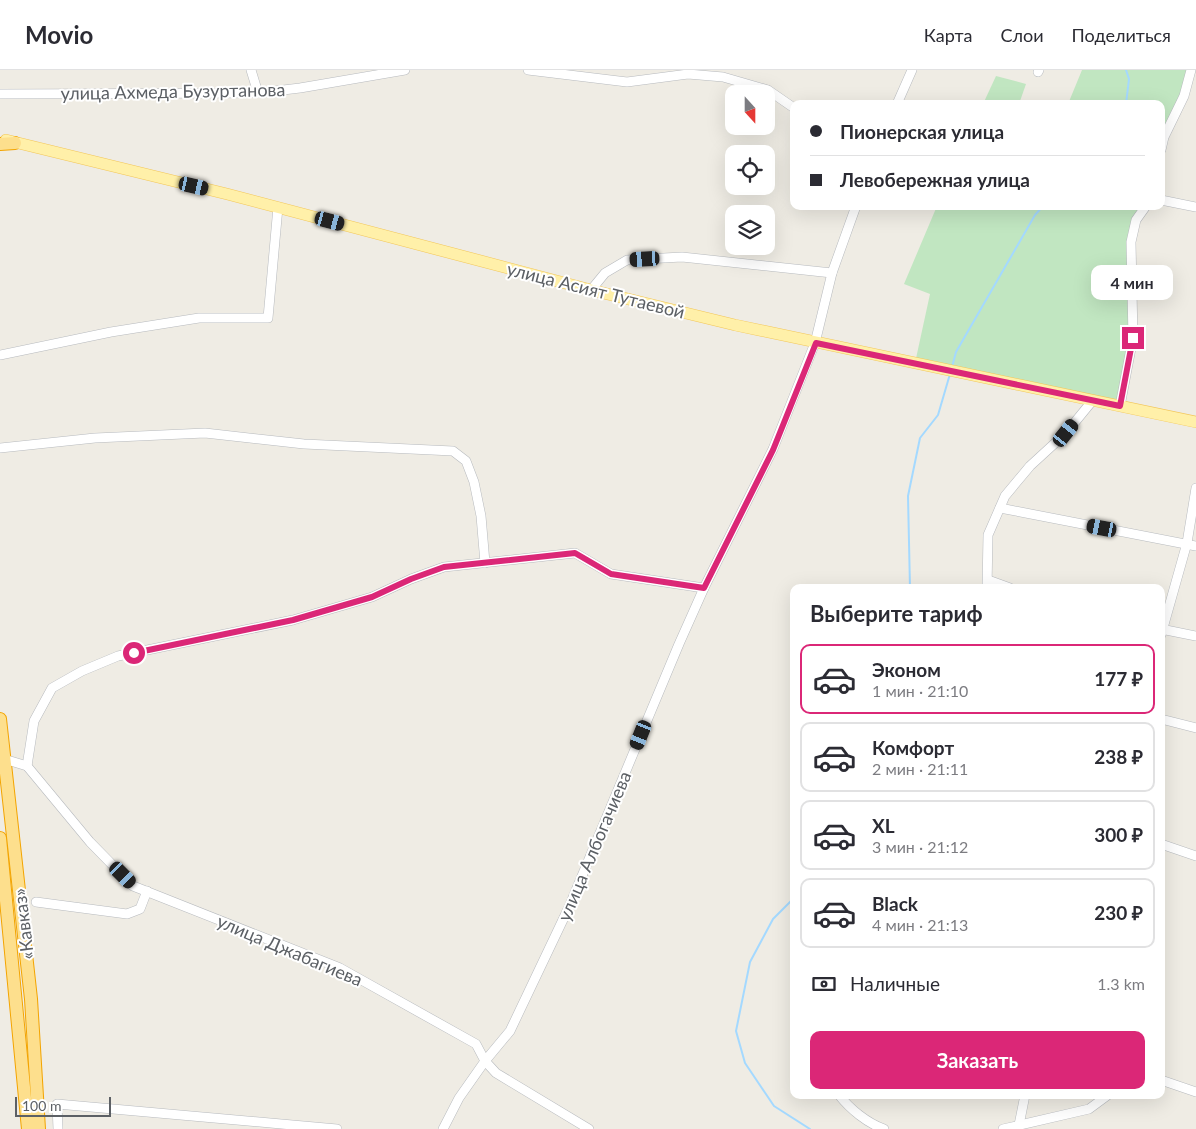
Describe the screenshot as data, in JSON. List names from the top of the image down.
{
  "streets": {
    "highway": ["«Кавказ»"],
    "main road": ["улица Асият Тутаевой"],
    "street": ["улица Ахмеда Бузуртанова", "улица Албогачиева", "улица Джабагиева"]
  },
  "crossings": [
    ["улица Асият Тутаевой", "улица Албогачиева"],
    ["улица Албогачиева", "улица Джабагиева"]
  ],
  "scale_bar": "100 m",
  "north": "bottom",
  "page": {
    "header": "Movio",
    "nav": ["Карта", "Слои", "Поделиться"],
    "banner": ["Пионерская улица", "Левобережная улица"],
    "bubble": "4 мин",
    "heading": "Выберите тариф",
    "list": [
      {
        "name": "Эконом",
        "note": "1 мин · 21:10",
        "value": "177 ₽"
      },
      {
        "name": "Комфорт",
        "note": "2 мин · 21:11",
        "value": "238 ₽"
      },
      {
        "name": "XL",
        "note": "3 мин · 21:12",
        "value": "300 ₽"
      },
      {
        "name": "Black",
        "note": "4 мин · 21:13",
        "value": "230 ₽"
      }
    ],
    "pay": ["Наличные", "1.3 km"],
    "buttons": "Заказать",
    "scale": "100 m"
  }
}
